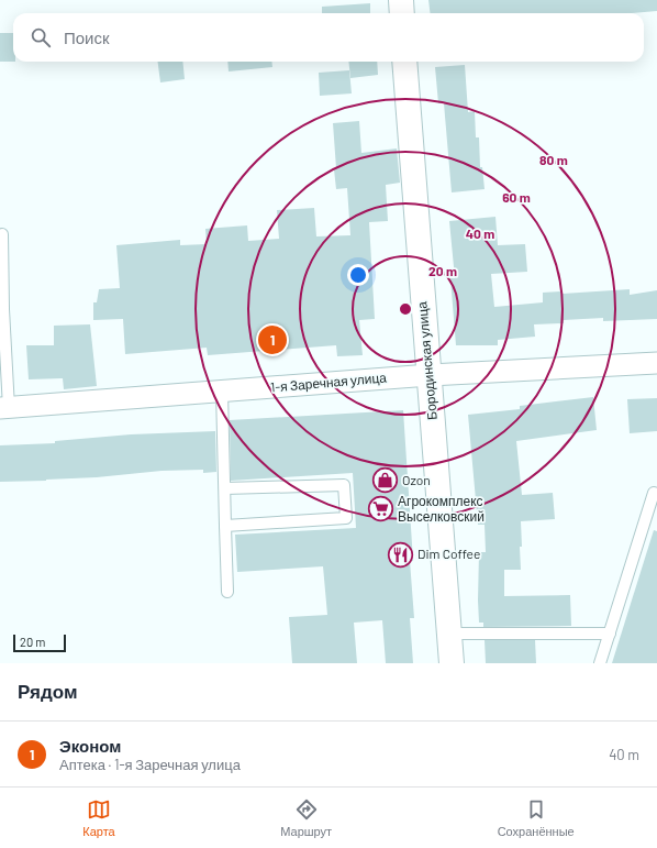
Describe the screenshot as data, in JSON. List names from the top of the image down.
{
  "streets": {
    "main road": ["Бородинская улица"],
    "street": ["1-я Заречная улица"]
  },
  "crossings": [
    ["Бородинская улица", "1-я Заречная улица"]
  ],
  "places": {
    "shop": ["Ozon"],
    "supermarket": ["Агрокомплекс Выселковский"],
    "restaurant": ["Dim Coffee"]
  },
  "scale_bar": "20 m",
  "page": {
    "search": "Поиск",
    "pins": "1",
    "scale": "20 m",
    "heading": "Рядом",
    "list": [
      {
        "mark": "1",
        "name": "Эконом",
        "note": "Аптека · 1-я Заречная улица",
        "value": "40 m"
      }
    ],
    "nav": ["Карта", "Маршрут", "Сохранённые"]
  },
  "rings": [
    "80 m",
    "60 m",
    "40 m",
    "20 m"
  ]
}
